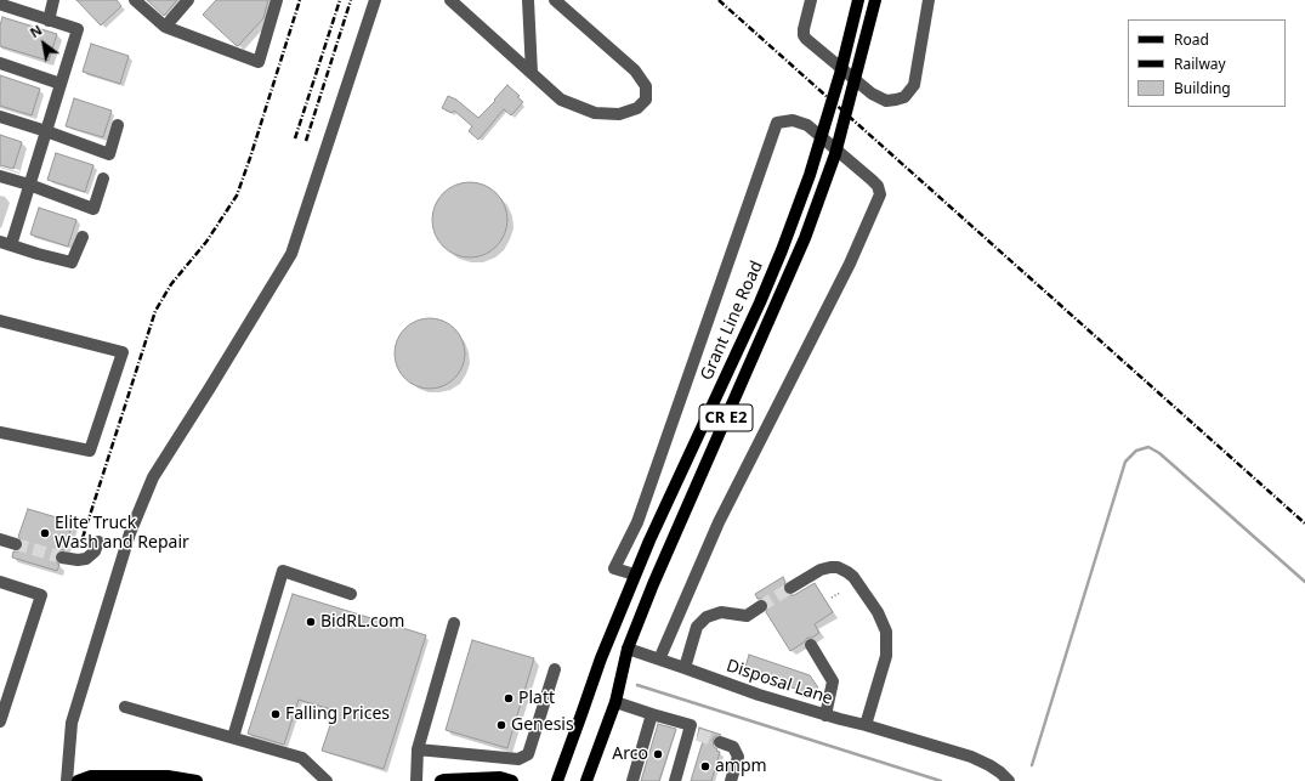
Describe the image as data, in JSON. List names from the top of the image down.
{
  "streets": {
    "main road": ["Grant Line Road", "CR E2"],
    "street": ["Disposal Lane"]
  },
  "crossings": [
    ["Grant Line Road", "Disposal Lane"]
  ],
  "places": [
    "Elite Truck Wash and Repair",
    "BidRL.com",
    "Platt",
    "Falling Prices",
    "Genesis",
    "Arco",
    "ampm"
  ],
  "legend": ["Road", "Railway", "Building"],
  "north": "top left"
}
